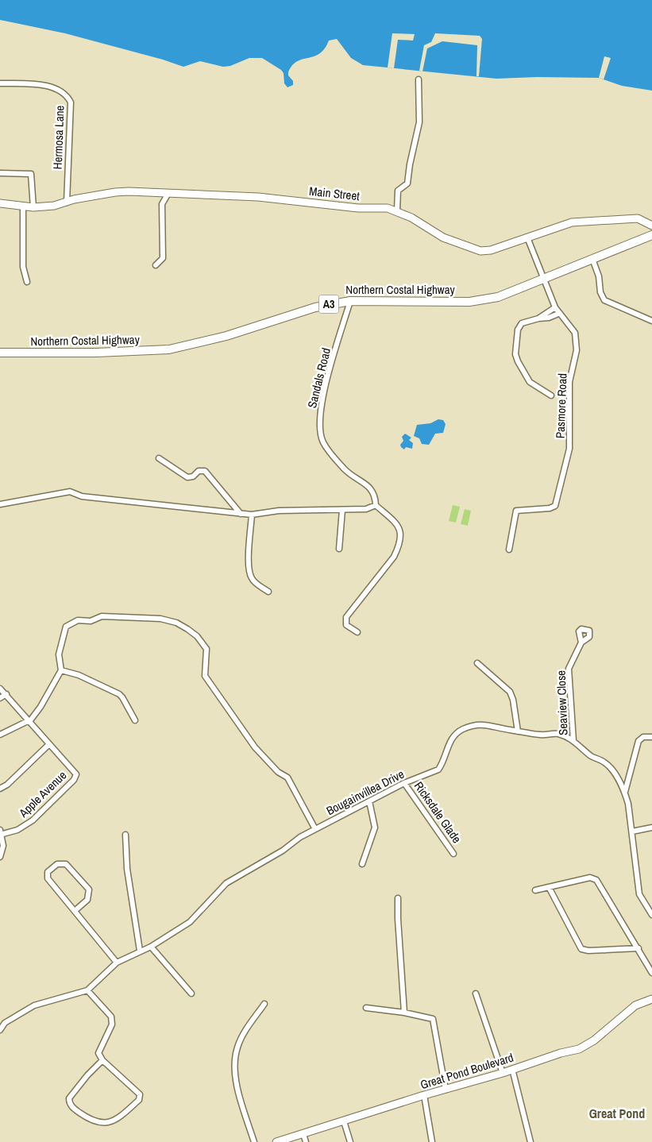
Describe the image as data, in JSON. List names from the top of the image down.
{
  "streets": {
    "main road": ["Northern Costal Highway", "A3"],
    "street": [
      "Hermosa Lane",
      "Main Street",
      "Sandals Road",
      "Pasmore Road",
      "Seaview Close",
      "Bougainvillea Drive",
      "Apple Avenue",
      "Ricksdale Glade",
      "Great Pond Boulevard"
    ]
  },
  "crossings": [
    ["Hermosa Lane", "Main Street"],
    ["Main Street", "Pasmore Road"],
    ["Northern Costal Highway", "Sandals Road"],
    ["Northern Costal Highway", "Pasmore Road"],
    ["Seaview Close", "Bougainvillea Drive"],
    ["Bougainvillea Drive", "Ricksdale Glade"]
  ],
  "districts": ["Great Pond"]
}
